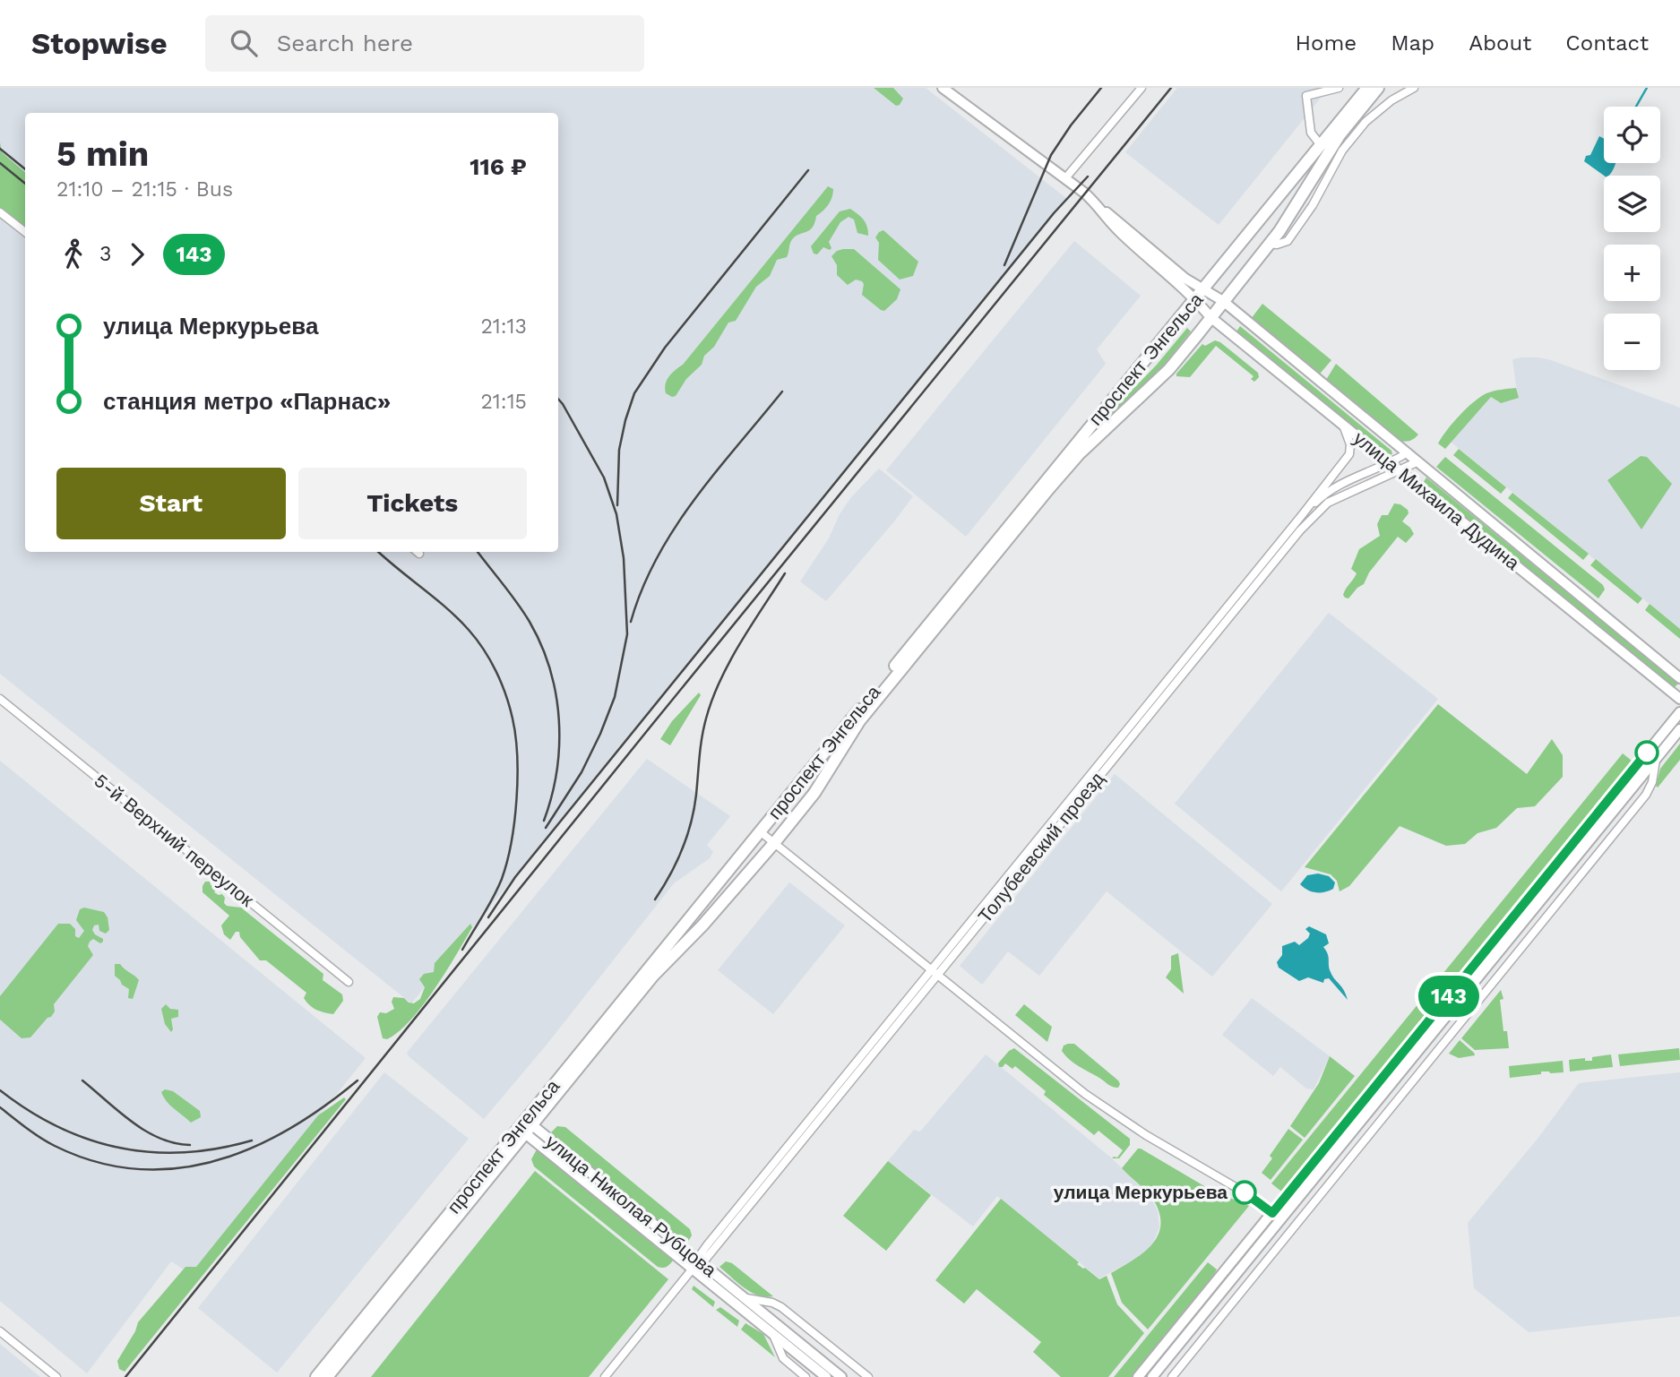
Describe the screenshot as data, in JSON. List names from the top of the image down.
{
  "streets": {
    "main road": ["проспект Энгельса"],
    "street": [
      "улица Михаила Дудина",
      "5-й Верхний переулок",
      "Толубеевский проезд",
      "улица Николая Рубцова"
    ]
  },
  "crossings": [
    ["проспект Энгельса", "улица Михаила Дудина"],
    ["проспект Энгельса", "улица Николая Рубцова"],
    ["улица Михаила Дудина", "Толубеевский проезд"],
    ["Толубеевский проезд", "улица Николая Рубцова"]
  ],
  "places": ["улица Меркурьева"],
  "lines": ["bus line 143"],
  "page": {
    "header": "Stopwise",
    "search": "Search here",
    "nav": [
      "Home",
      "Map",
      "About",
      "Contact"
    ],
    "on_map": "143",
    "map_buttons": ["+", "−"],
    "heading": ["5 min", "21:10 – 21:15 · Bus", "116 ₽"],
    "legs": ["3", "143"],
    "list": [
      {
        "name": "улица Меркурьева",
        "value": "21:13"
      },
      {
        "name": "станция метро «Парнас»",
        "value": "21:15"
      }
    ],
    "buttons": ["Start", "Tickets"]
  }
}
